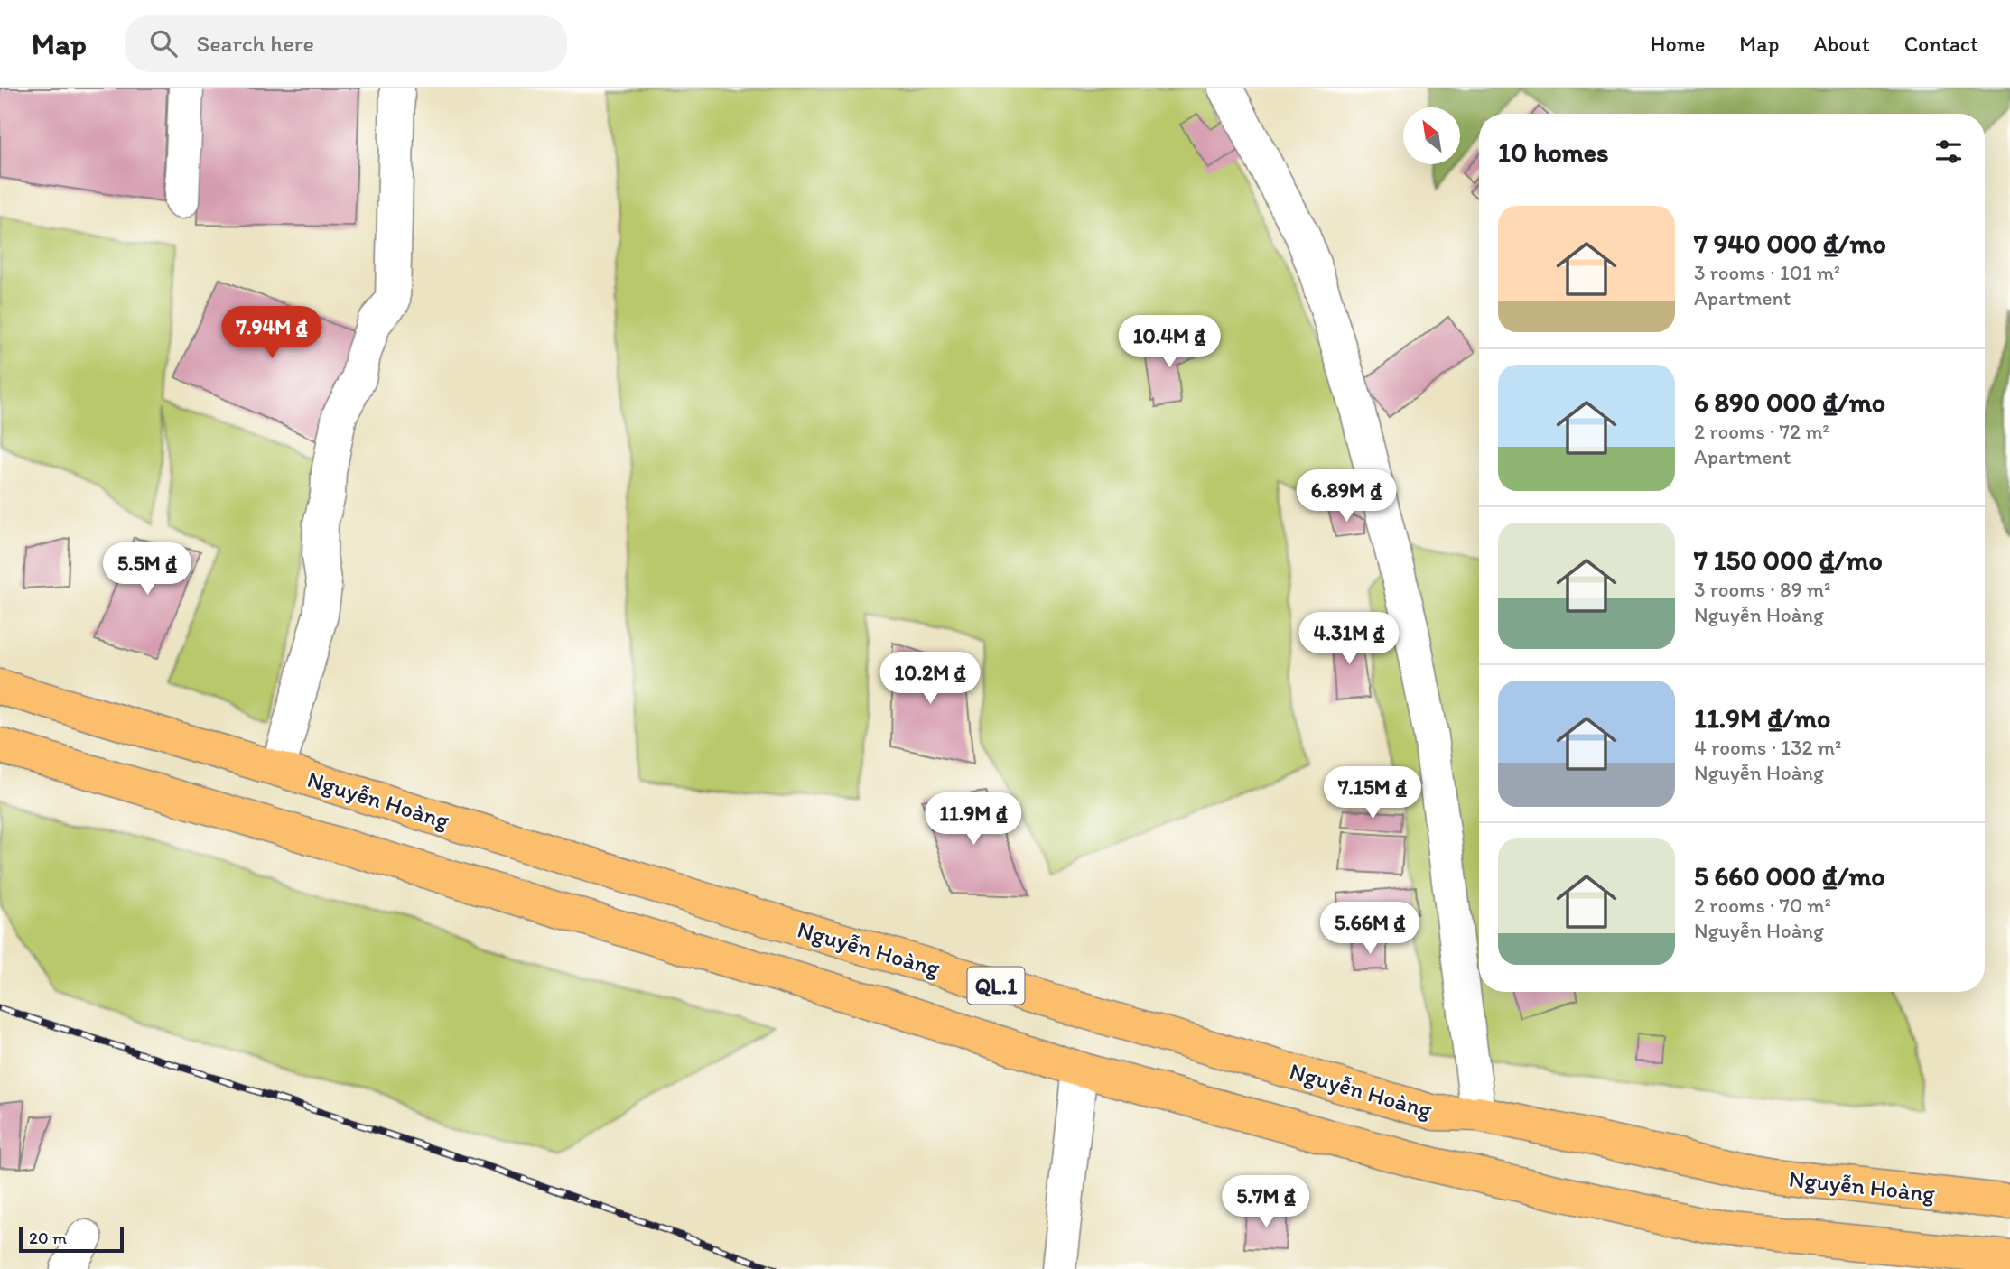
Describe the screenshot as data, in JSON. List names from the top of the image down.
{
  "streets": {
    "highway": ["Nguyễn Hoàng", "QL.1"]
  },
  "scale_bar": "20 m",
  "north": "top left",
  "page": {
    "header": "Map",
    "search": "Search here",
    "nav": [
      "Home",
      "Map",
      "About",
      "Contact"
    ],
    "heading": "10 homes",
    "list": [
      {
        "name": "7 940 000 ₫/mo",
        "note": "3 rooms · 101 m² · Apartment"
      },
      {
        "name": "6 890 000 ₫/mo",
        "note": "2 rooms · 72 m² · Apartment"
      },
      {
        "name": "7 150 000 ₫/mo",
        "note": "3 rooms · 89 m² · Nguyễn Hoàng"
      },
      {
        "name": "11.9M ₫/mo",
        "note": "4 rooms · 132 m² · Nguyễn Hoàng"
      },
      {
        "name": "5 660 000 ₫/mo",
        "note": "2 rooms · 70 m² · Nguyễn Hoàng"
      }
    ],
    "price": [
      "7.94M ₫",
      "10.4M ₫",
      "6.89M ₫",
      "5.5M ₫",
      "4.31M ₫",
      "10.2M ₫",
      "7.15M ₫",
      "11.9M ₫",
      "5.66M ₫",
      "5.7M ₫"
    ],
    "scale": "20 m"
  }
}
